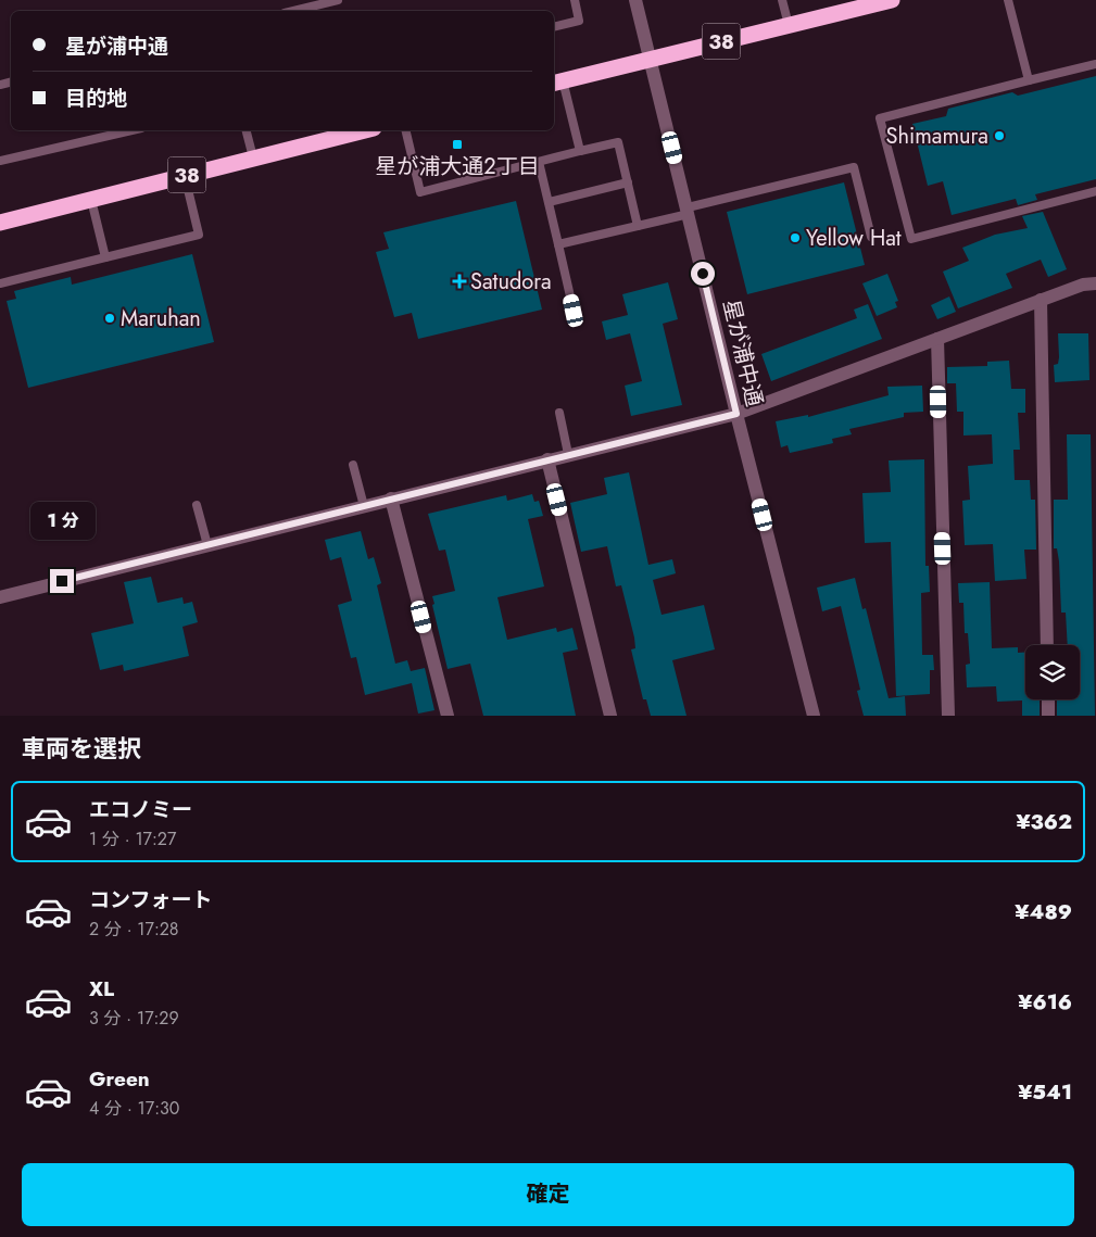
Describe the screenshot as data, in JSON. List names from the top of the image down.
{
  "streets": {
    "highway": ["38"],
    "street": ["星が浦中通"]
  },
  "crossings": [
    ["38", "星が浦中通"]
  ],
  "places": {
    "other": ["Shimamura", "Yellow Hat", "Maruhan"],
    "transit": ["星が浦大通2丁目"],
    "health": ["Satudora"]
  },
  "page": {
    "banner": ["星が浦中通", "目的地"],
    "bubble": "1 分",
    "heading": "車両を選択",
    "list": [
      {
        "name": "エコノミー",
        "note": "1 分 · 17:27",
        "value": "¥362"
      },
      {
        "name": "コンフォート",
        "note": "2 分 · 17:28",
        "value": "¥489"
      },
      {
        "name": "XL",
        "note": "3 分 · 17:29",
        "value": "¥616"
      },
      {
        "name": "Green",
        "note": "4 分 · 17:30",
        "value": "¥541"
      }
    ],
    "buttons": "確定"
  }
}
